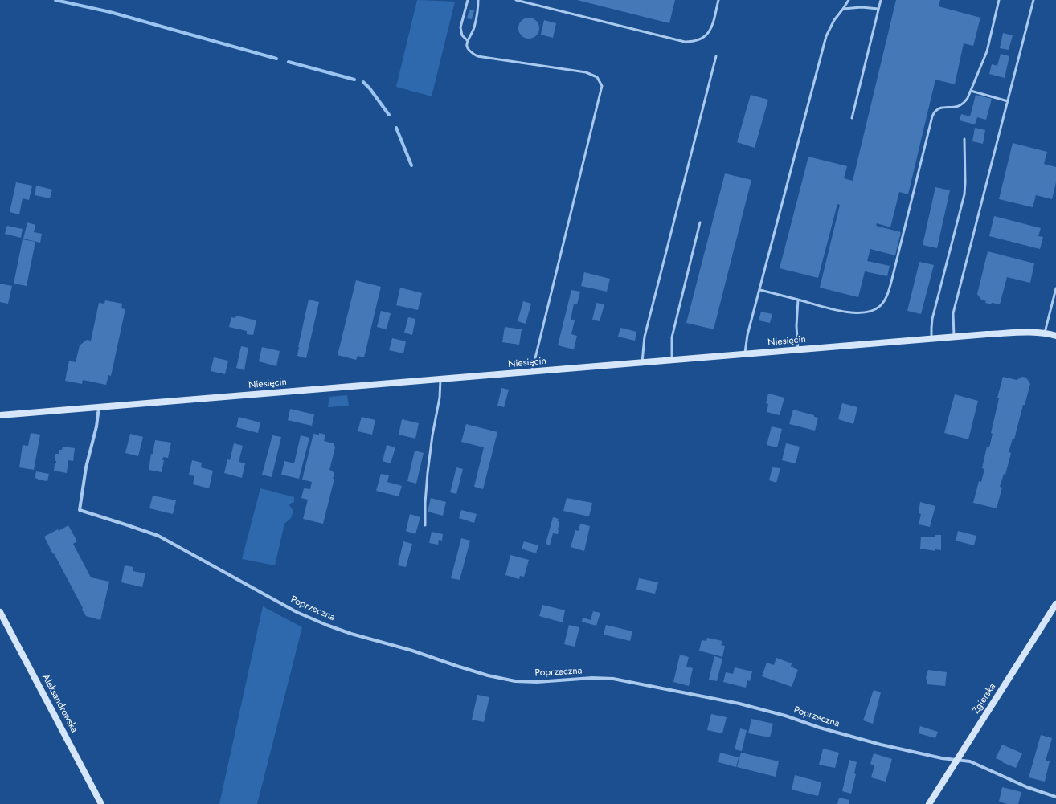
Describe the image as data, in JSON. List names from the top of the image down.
{
  "streets": {
    "street": [
      "Niesięcin",
      "Poprzeczna",
      "Zgierska",
      "Aleksandrowska"
    ]
  },
  "crossings": [
    ["Niesięcin", "Poprzeczna"],
    ["Poprzeczna", "Zgierska"]
  ]
}
